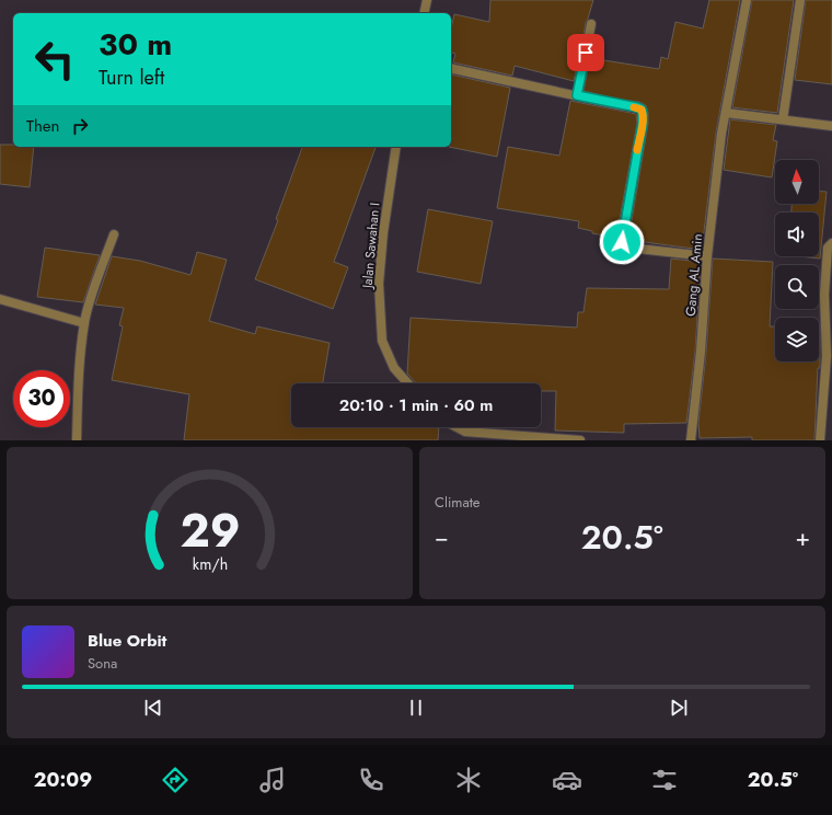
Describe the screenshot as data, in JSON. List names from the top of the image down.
{
  "streets": {
    "street": ["Jalan Sawahan I", "Gang AL Amin"]
  },
  "north": "top",
  "page": {
    "turn": ["30 m", "Turn left"],
    "then": "Then",
    "limit": "30",
    "trip": "20:10 · 1 min · 60 m",
    "tile": "Climate",
    "heat": ["−", "20.5°", "+"],
    "song": ["Blue Orbit", "Sona"],
    "tabs": ["20:09", "20.5°"],
    "gauge": ["29", "km/h"]
  }
}
